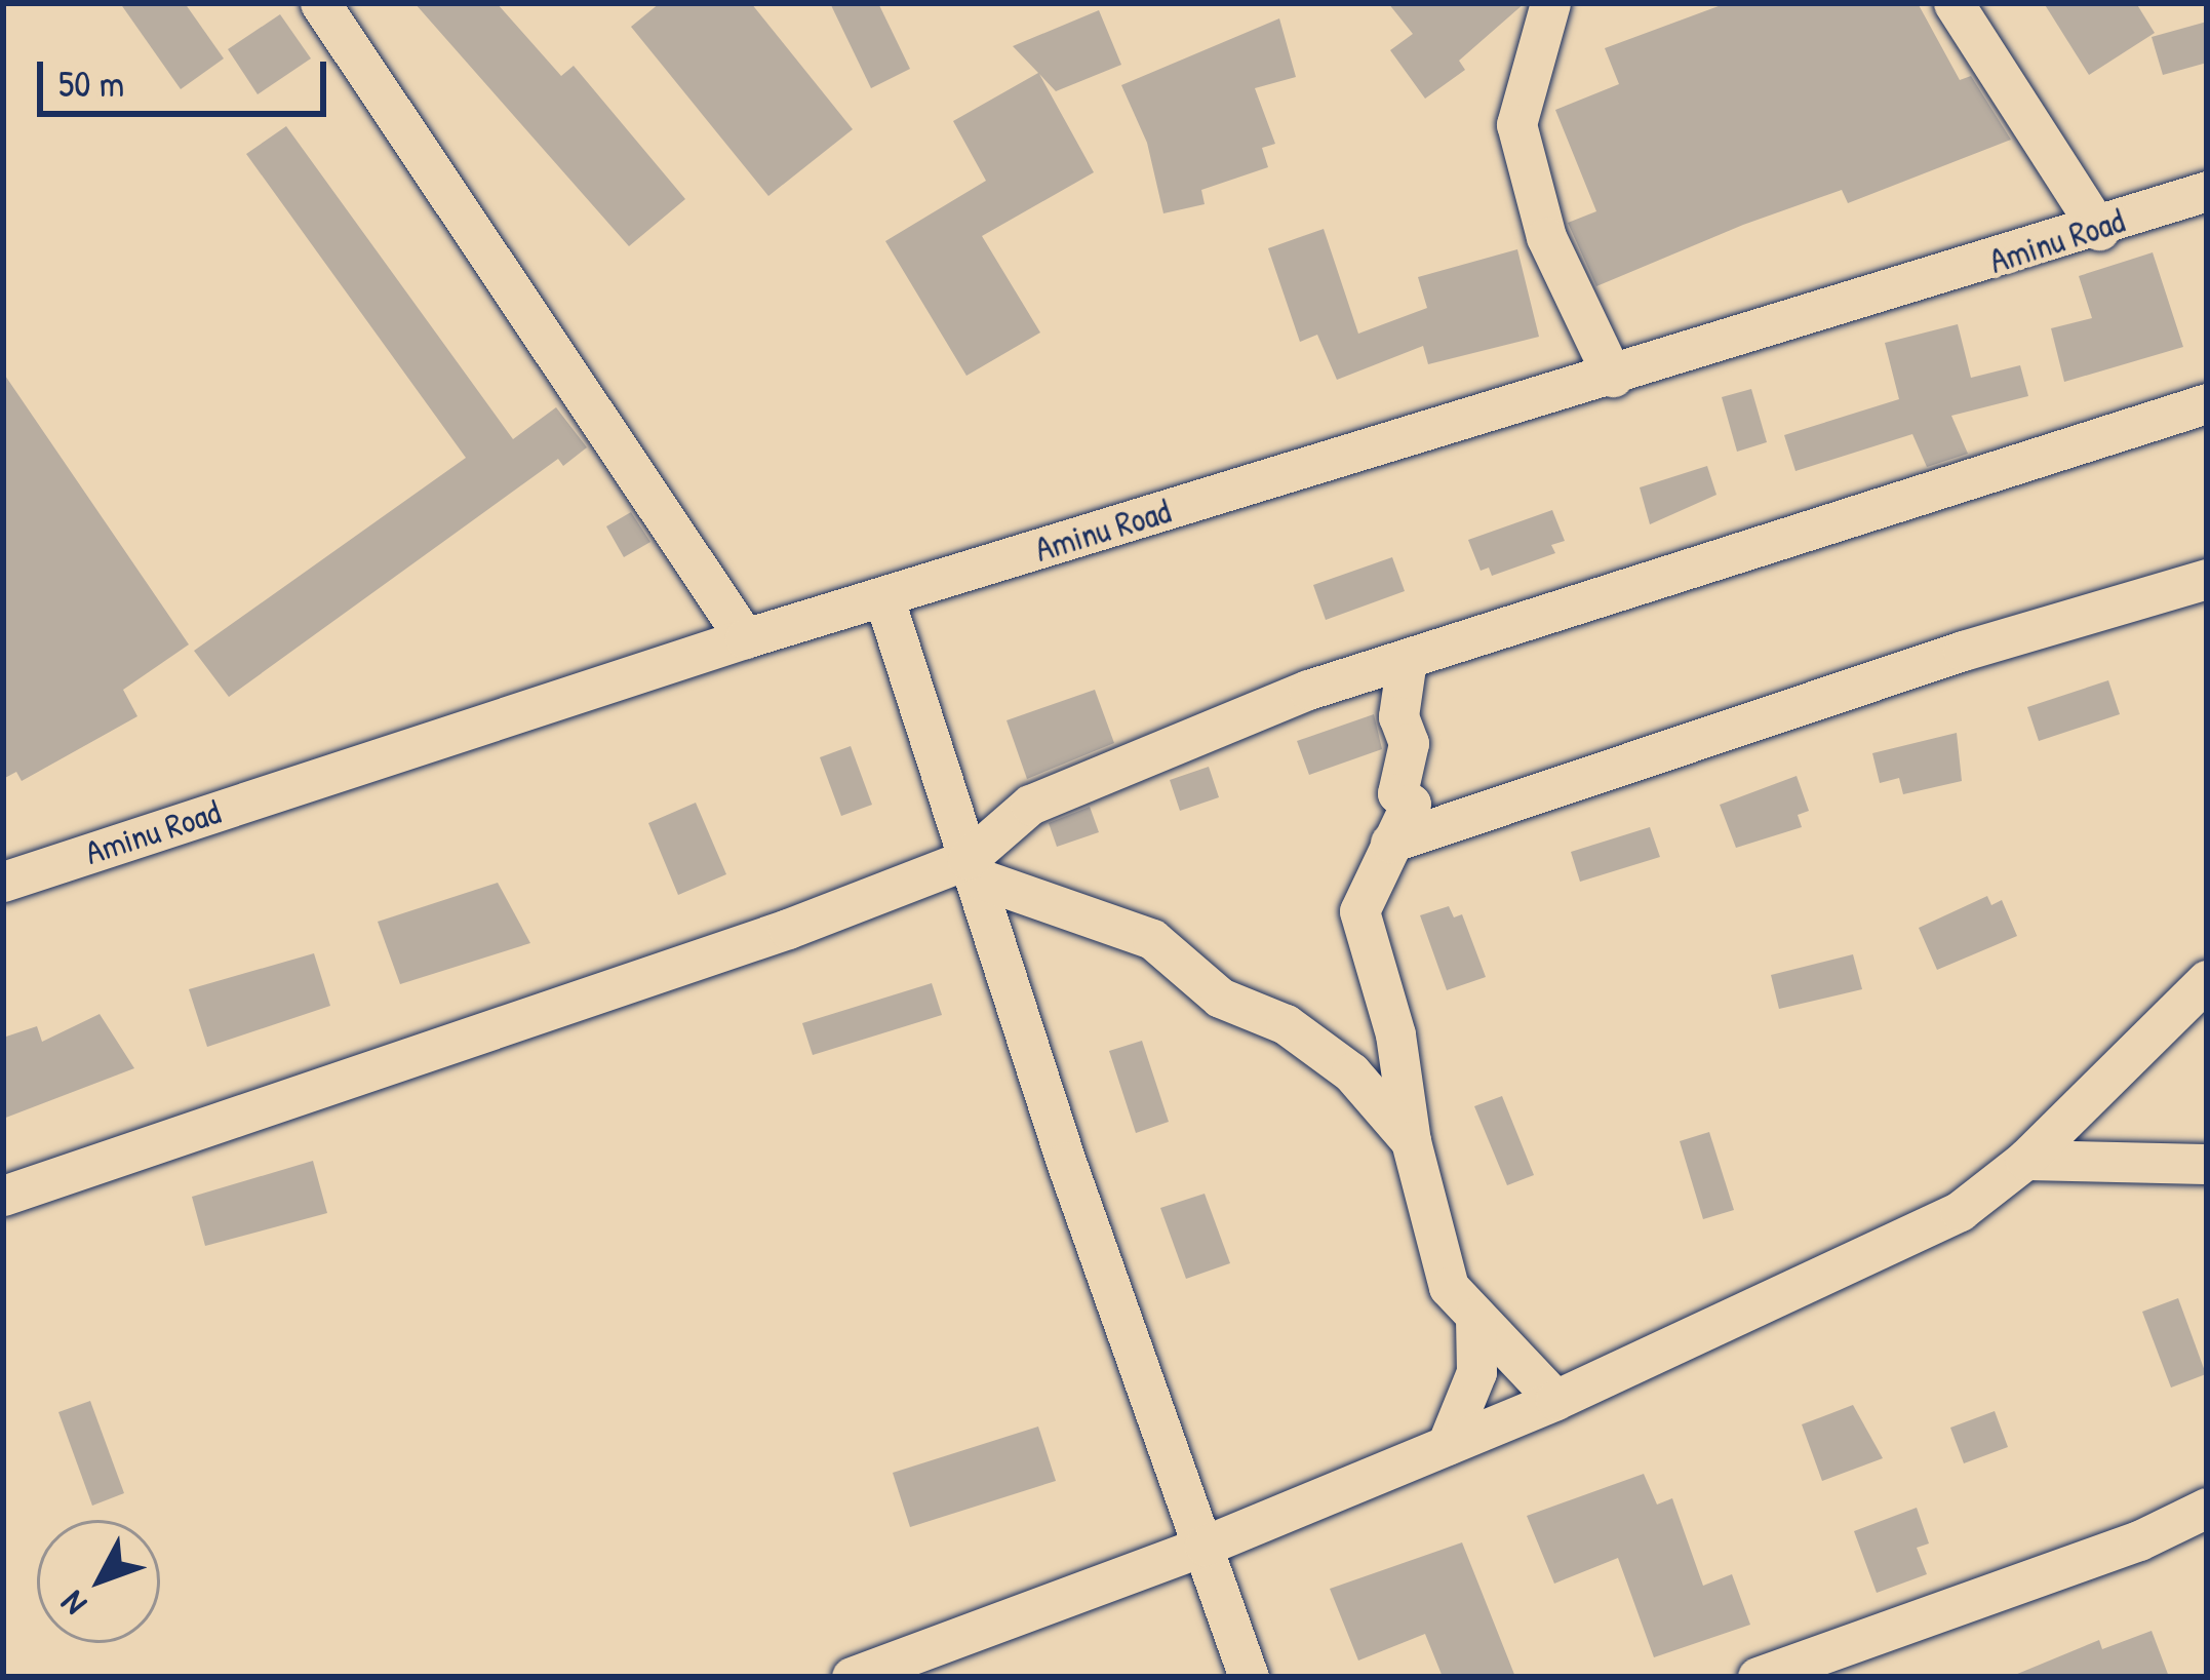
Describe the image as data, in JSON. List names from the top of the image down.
{
  "streets": {
    "street": ["Aminu Road"]
  },
  "scale_bar": "50 m",
  "north": "bottom left"
}
